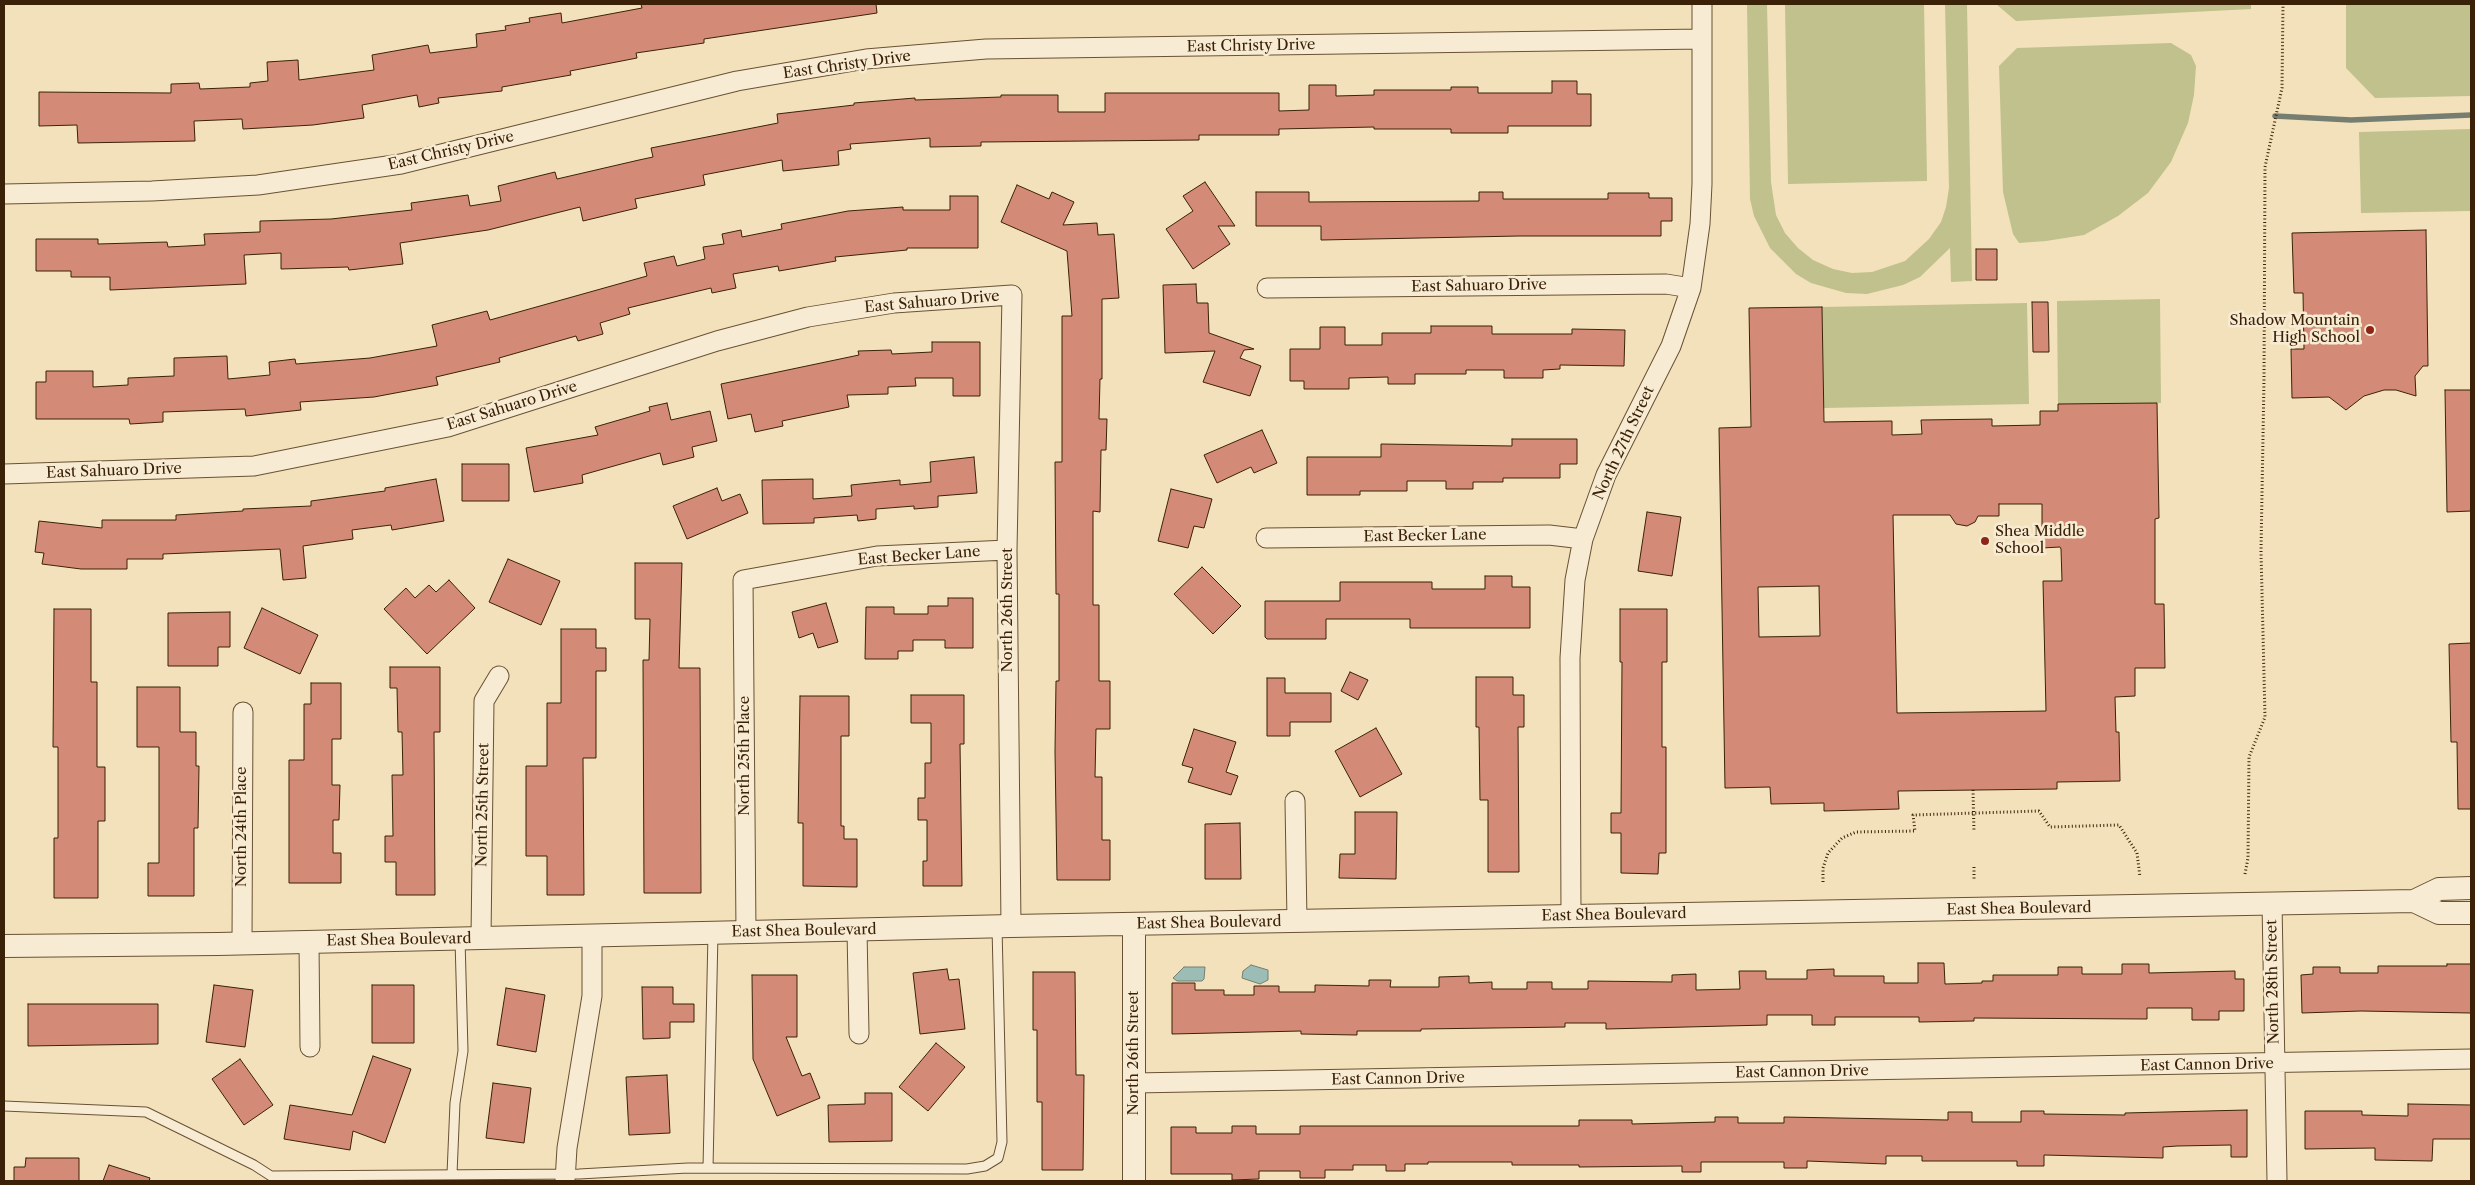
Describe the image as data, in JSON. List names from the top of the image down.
{
  "streets": {
    "street": [
      "East Christy Drive",
      "East Sahuaro Drive",
      "North 27th Street",
      "East Becker Lane",
      "North 26th Street",
      "North 25th Place",
      "North 25th Street",
      "North 24th Place",
      "East Shea Boulevard",
      "North 28th Street",
      "East Cannon Drive"
    ]
  },
  "crossings": [
    ["East Christy Drive", "North 27th Street"],
    ["East Sahuaro Drive", "North 27th Street"],
    ["East Sahuaro Drive", "North 26th Street"],
    ["North 27th Street", "East Becker Lane"],
    ["North 27th Street", "East Shea Boulevard"],
    ["East Becker Lane", "North 26th Street"],
    ["East Becker Lane", "North 25th Place"],
    ["North 26th Street", "East Shea Boulevard"],
    ["North 26th Street", "East Cannon Drive"],
    ["North 25th Place", "East Shea Boulevard"],
    ["North 25th Street", "East Shea Boulevard"],
    ["North 24th Place", "East Shea Boulevard"],
    ["East Shea Boulevard", "North 28th Street"],
    ["North 28th Street", "East Cannon Drive"]
  ],
  "places": ["Shadow Mountain High School", "Shea Middle School"]
}
